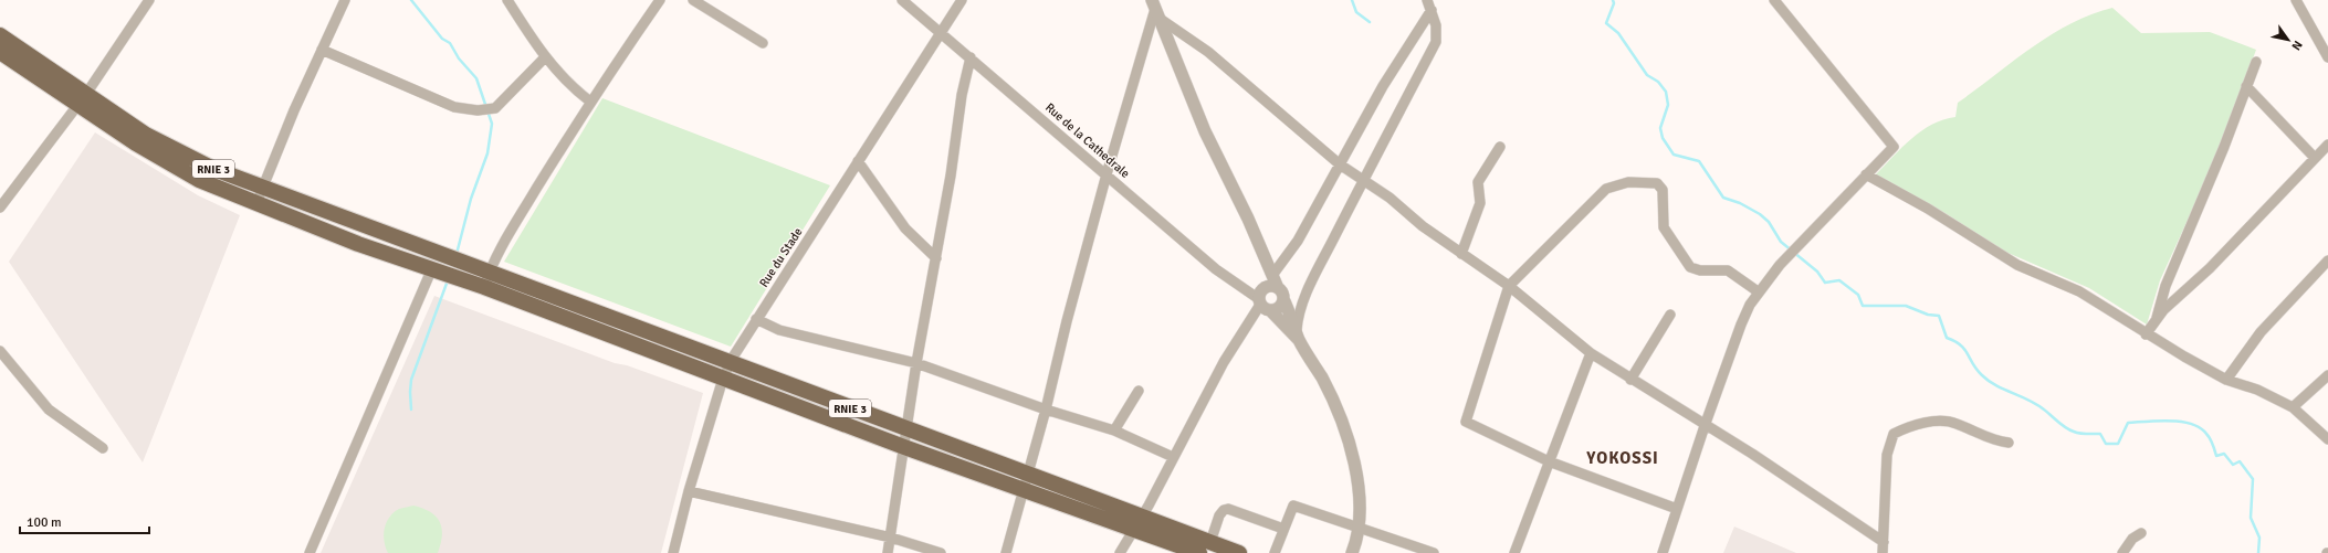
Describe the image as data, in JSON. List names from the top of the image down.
{
  "streets": {
    "highway": ["RNIE 3"],
    "street": ["Rue de la Cathedrale", "Rue du Stade"]
  },
  "crossings": [
    ["Rue de la Cathedrale", "Rue du Stade"],
    ["RNIE 3", "Rue du Stade"]
  ],
  "districts": ["YOKOSSI"],
  "scale_bar": "100 m",
  "north": "bottom right"
}
